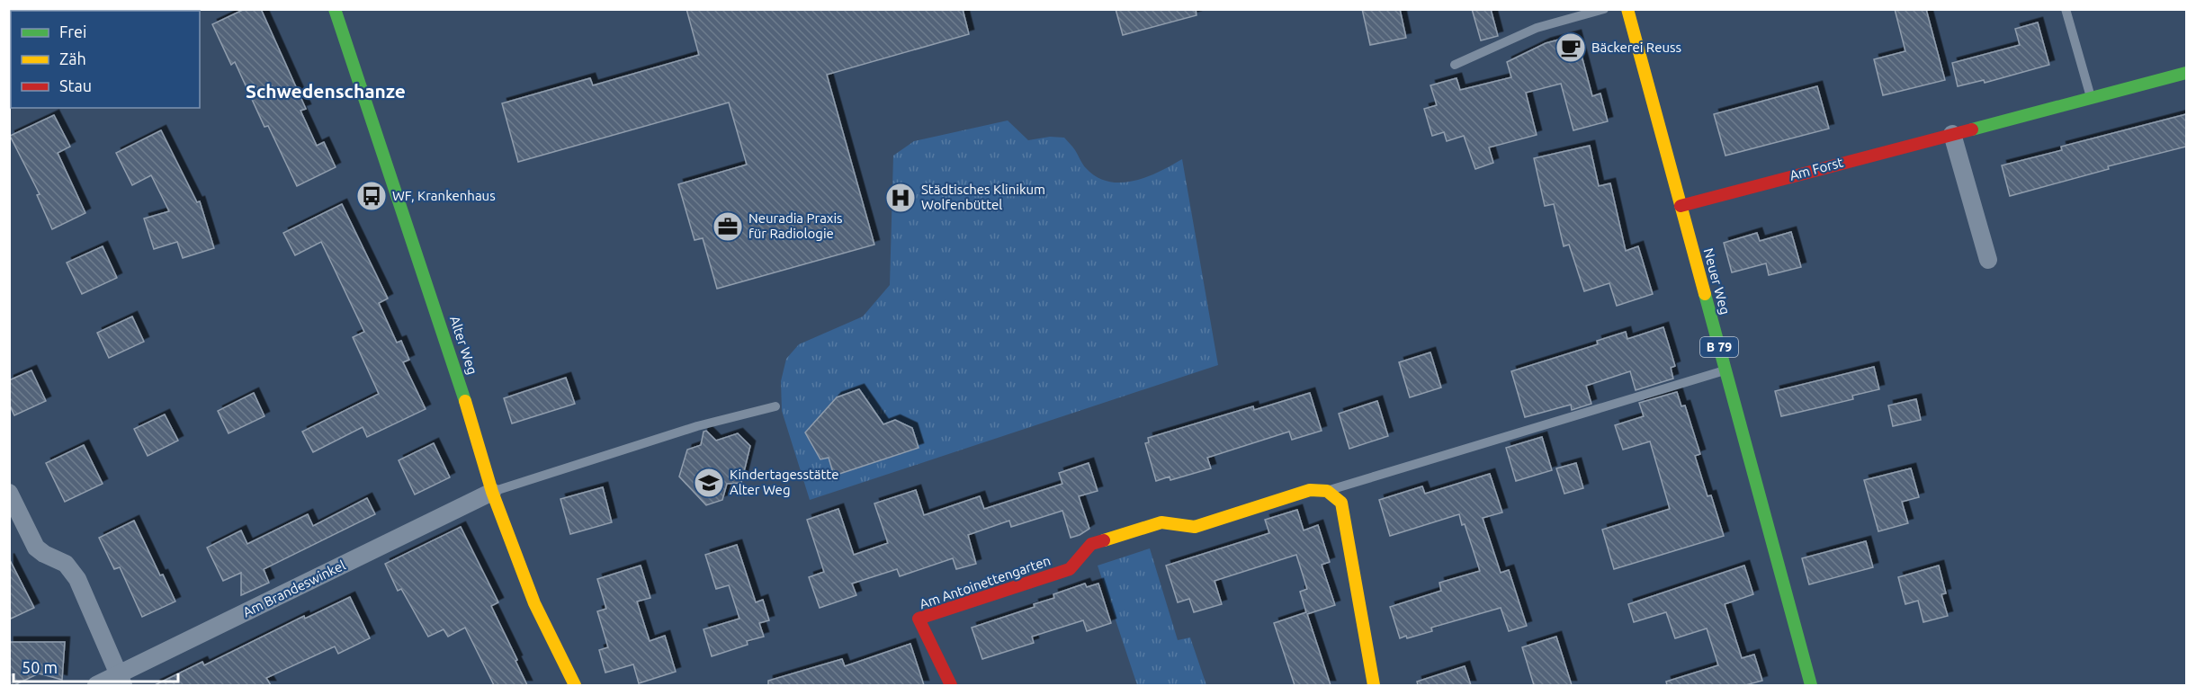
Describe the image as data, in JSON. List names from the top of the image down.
{
  "streets": {
    "street": [
      "Am Forst",
      "Neuer Weg",
      "Alter Weg",
      "B 79",
      "Am Antoinettengarten",
      "Am Brandeswinkel"
    ]
  },
  "crossings": [
    ["Am Forst", "Neuer Weg"],
    ["Alter Weg", "Am Brandeswinkel"]
  ],
  "districts": ["Schwedenschanze"],
  "places": {
    "cafe": ["Bäckerei Reuss"],
    "bus stop": ["WF, Krankenhaus"],
    "hospital": ["Städtisches Klinikum Wolfenbüttel"],
    "office": ["Neuradia Praxis für Radiologie"],
    "school or university": ["Kindertagesstätte Alter Weg"]
  },
  "legend": ["Frei", "Zäh", "Stau"],
  "scale_bar": "50 m"
}
